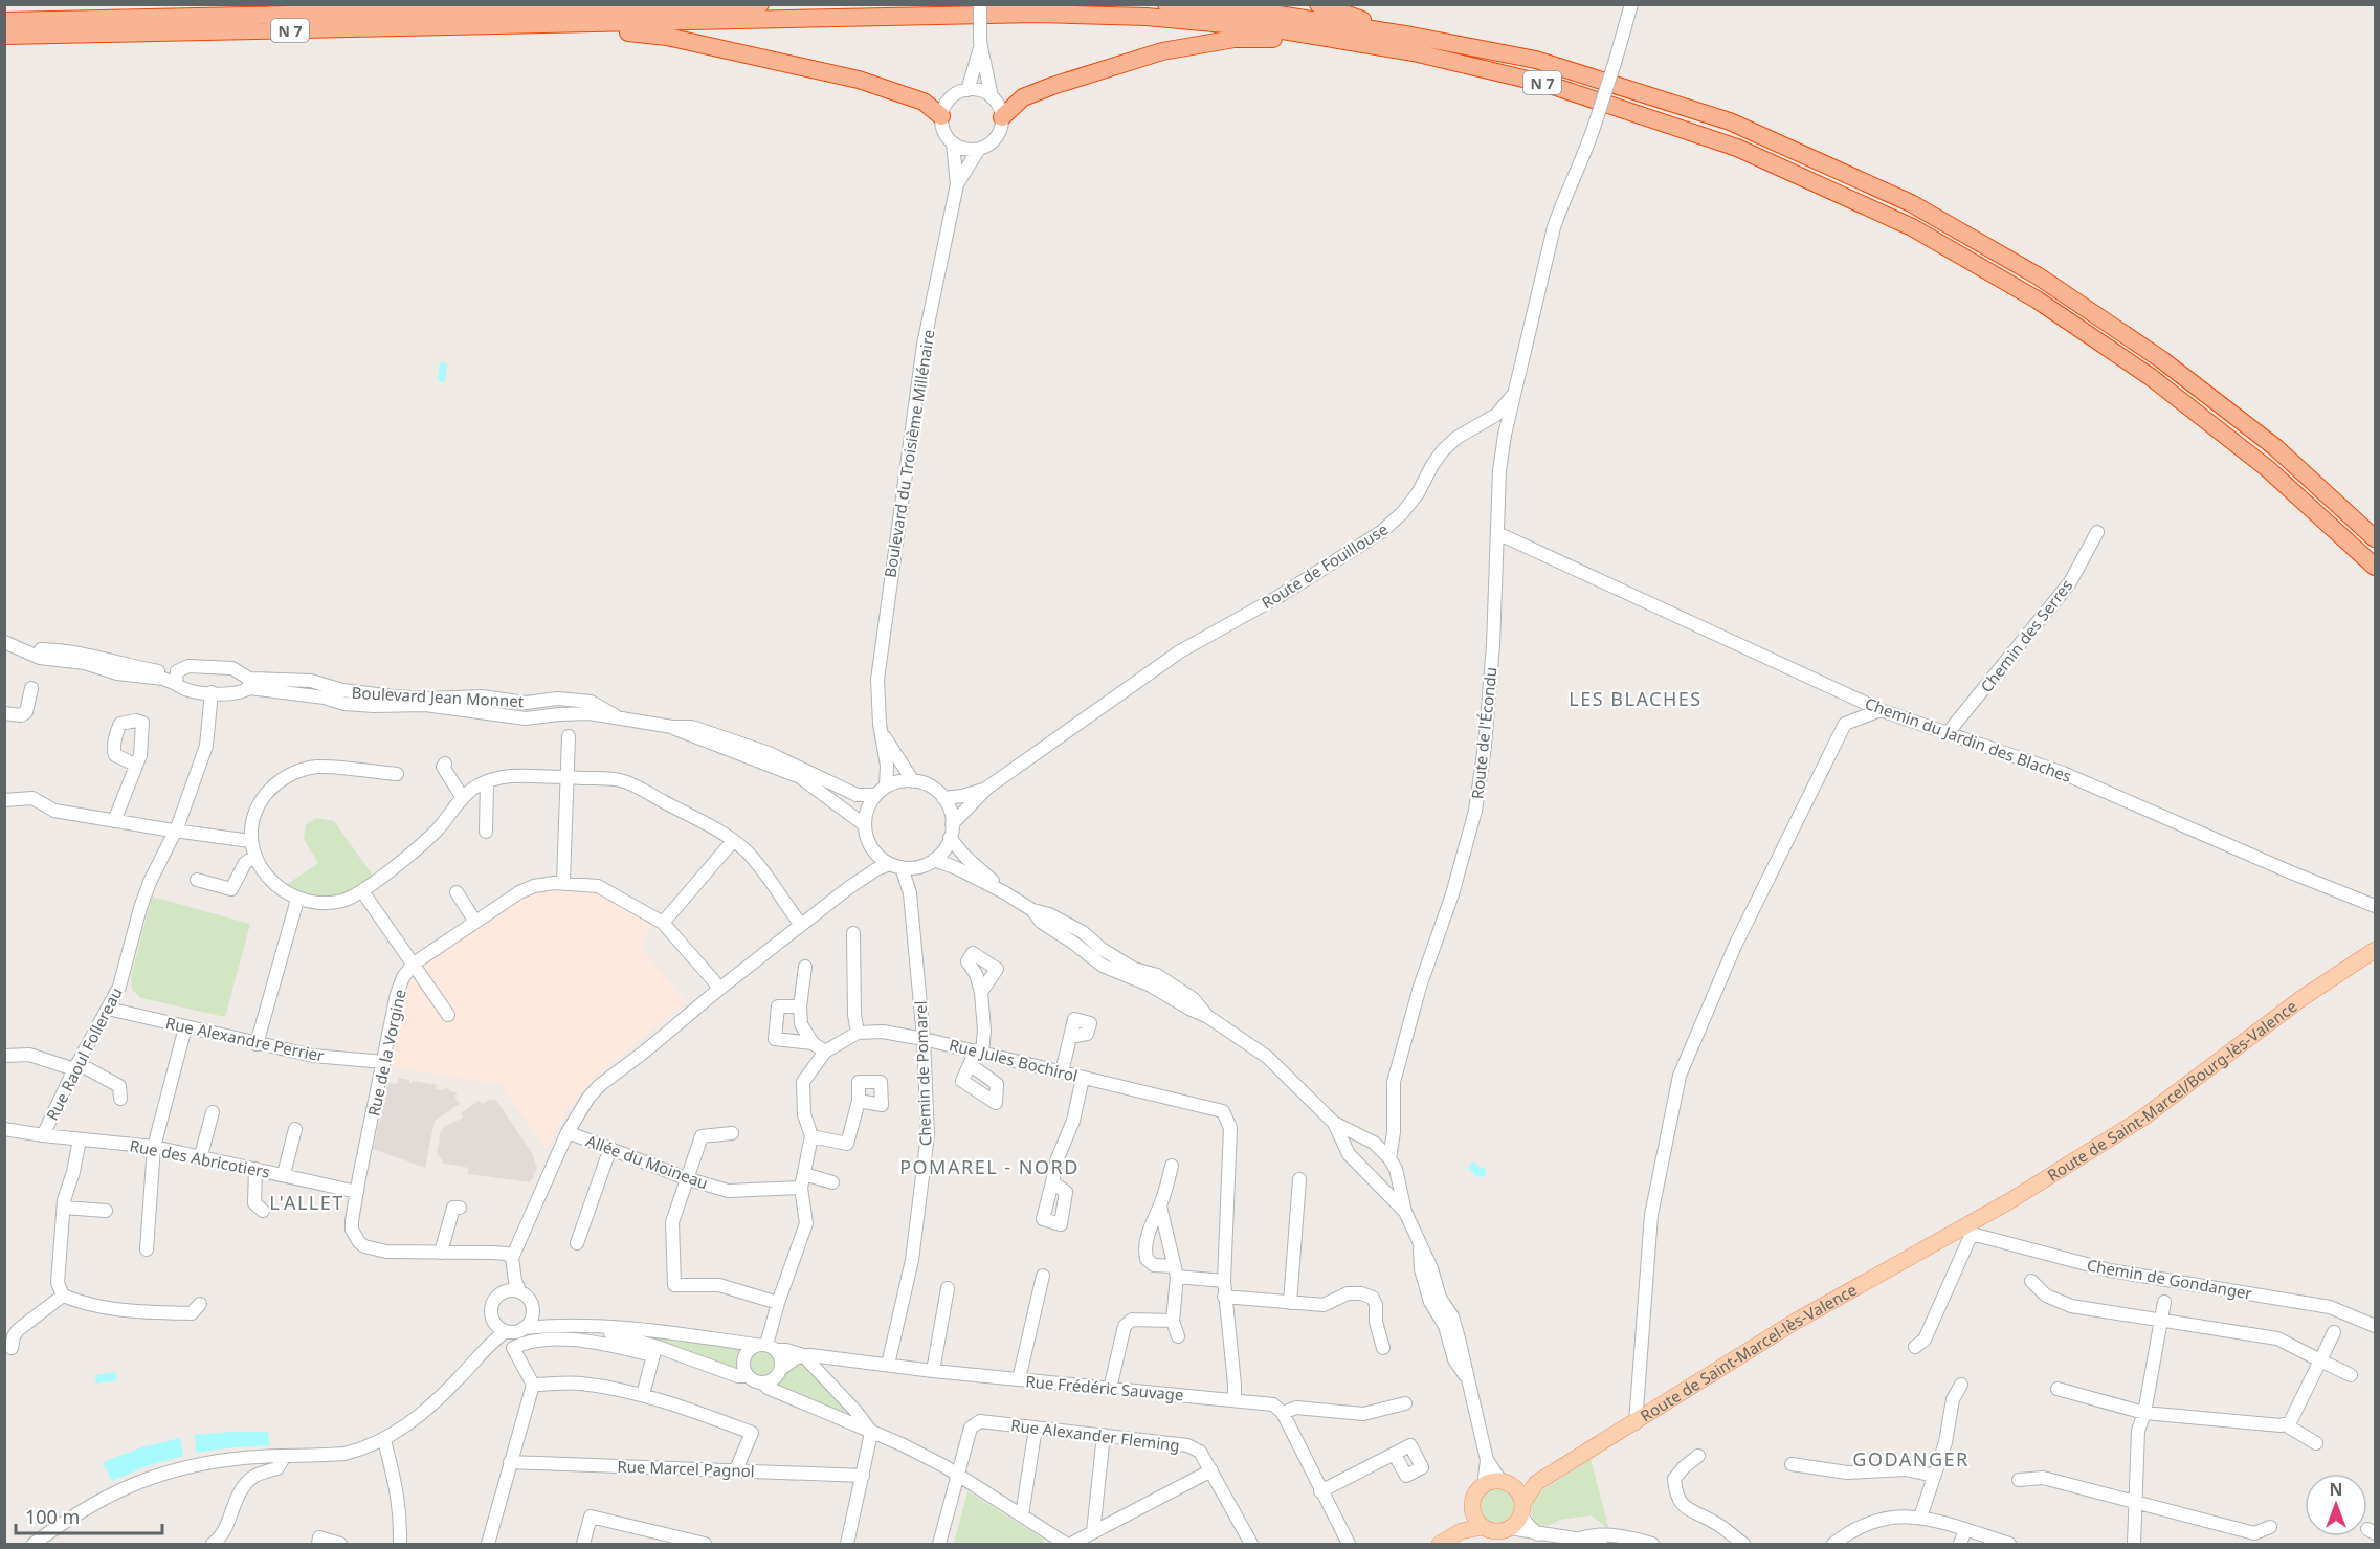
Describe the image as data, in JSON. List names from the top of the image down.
{
  "streets": {
    "highway": ["N 7"],
    "main road": ["Route de Saint-Marcel/Bourg-lès-Valence", "Route de Saint-Marcel-lès-Valence"],
    "street": [
      "Boulevard du Troisième Millénaire",
      "Route de Fouillouse",
      "Chemin des Serres",
      "Boulevard Jean Monnet",
      "Route de l'Écondu",
      "Chemin du Jardin des Blaches",
      "Rue Alexandre Perrier",
      "Rue de la Vorgine",
      "Rue Raoul Follereau",
      "Rue Jules Bochirol",
      "Chemin de Pomarel",
      "Rue des Abricotiers",
      "Allée du Moineau",
      "Chemin de Gondanger",
      "Rue Frédéric Sauvage",
      "Rue Alexander Fleming",
      "Rue Marcel Pagnol"
    ]
  },
  "crossings": [
    ["Boulevard du Troisième Millénaire", "Route de Fouillouse"],
    ["Boulevard du Troisième Millénaire", "Boulevard Jean Monnet"],
    ["Boulevard du Troisième Millénaire", "Chemin de Pomarel"],
    ["Route de Fouillouse", "Boulevard Jean Monnet"],
    ["Route de Fouillouse", "Route de l'Écondu"],
    ["Route de Fouillouse", "Chemin de Pomarel"],
    ["Chemin des Serres", "Chemin du Jardin des Blaches"],
    ["Boulevard Jean Monnet", "Rue Raoul Follereau"],
    ["Boulevard Jean Monnet", "Chemin de Pomarel"],
    ["Route de l'Écondu", "Chemin du Jardin des Blaches"],
    ["Rue Alexandre Perrier", "Rue de la Vorgine"],
    ["Rue Alexandre Perrier", "Rue Raoul Follereau"],
    ["Rue de la Vorgine", "Rue des Abricotiers"],
    ["Rue Raoul Follereau", "Rue des Abricotiers"],
    ["Rue Jules Bochirol", "Chemin de Pomarel"],
    ["Rue Jules Bochirol", "Rue Frédéric Sauvage"],
    ["Chemin de Pomarel", "Rue Frédéric Sauvage"],
    ["Route de Saint-Marcel/Bourg-lès-Valence", "Chemin de Gondanger"],
    ["Route de Saint-Marcel/Bourg-lès-Valence", "Route de Saint-Marcel-lès-Valence"],
    ["Chemin de Gondanger", "Route de Saint-Marcel-lès-Valence"]
  ],
  "districts": [
    "LES BLACHES",
    "POMAREL - NORD",
    "L'ALLET",
    "GODANGER"
  ],
  "scale_bar": "100 m",
  "north": "top"
}
